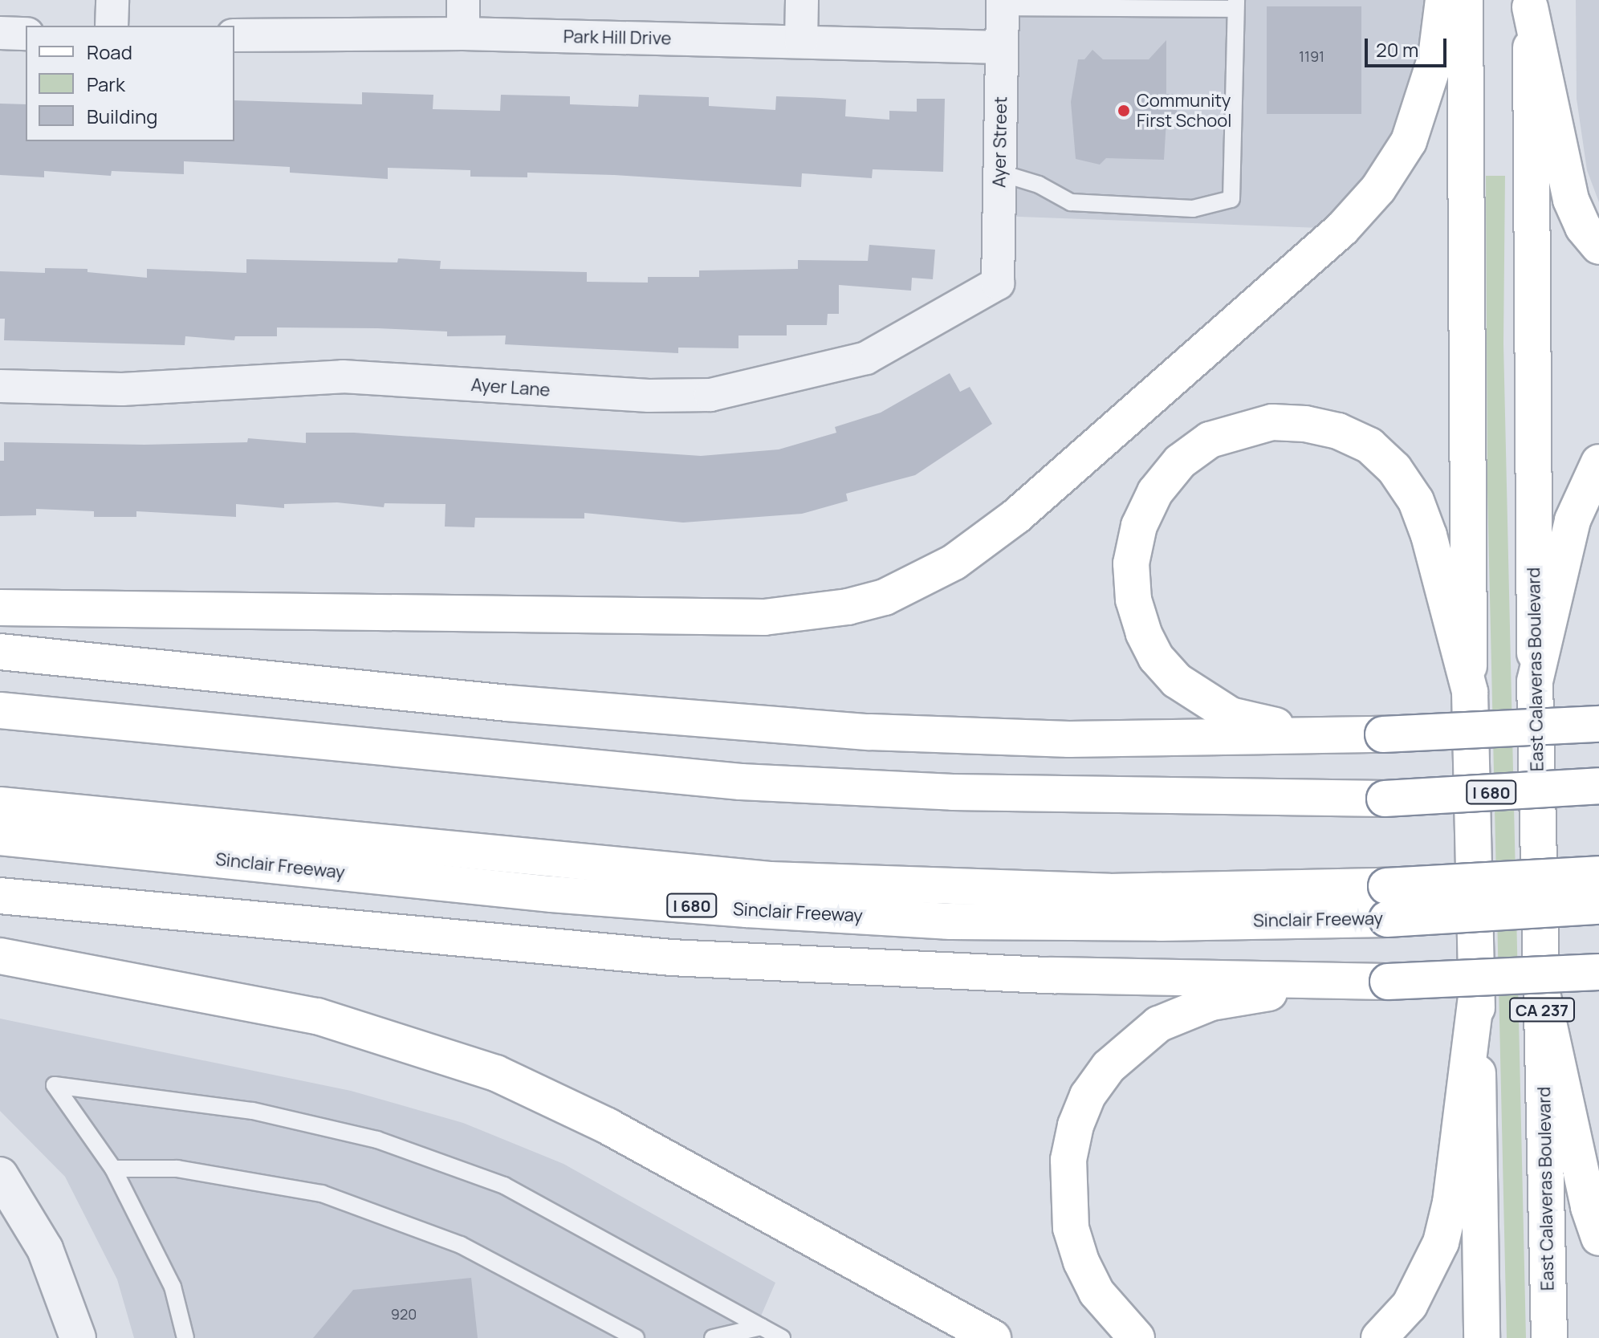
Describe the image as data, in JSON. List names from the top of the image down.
{
  "streets": {
    "main road": [
      "East Calaveras Boulevard",
      "I 680",
      "Sinclair Freeway",
      "CA 237"
    ],
    "street": ["Park Hill Drive", "Ayer Street", "Ayer Lane"]
  },
  "crossings": [
    ["Park Hill Drive", "Ayer Street"],
    ["Ayer Street", "Ayer Lane"],
    ["I 680", "Sinclair Freeway"]
  ],
  "places": ["Community First School"],
  "house_numbers": ["1191", "920"],
  "legend": ["Road", "Park", "Building"],
  "scale_bar": "20 m"
}
